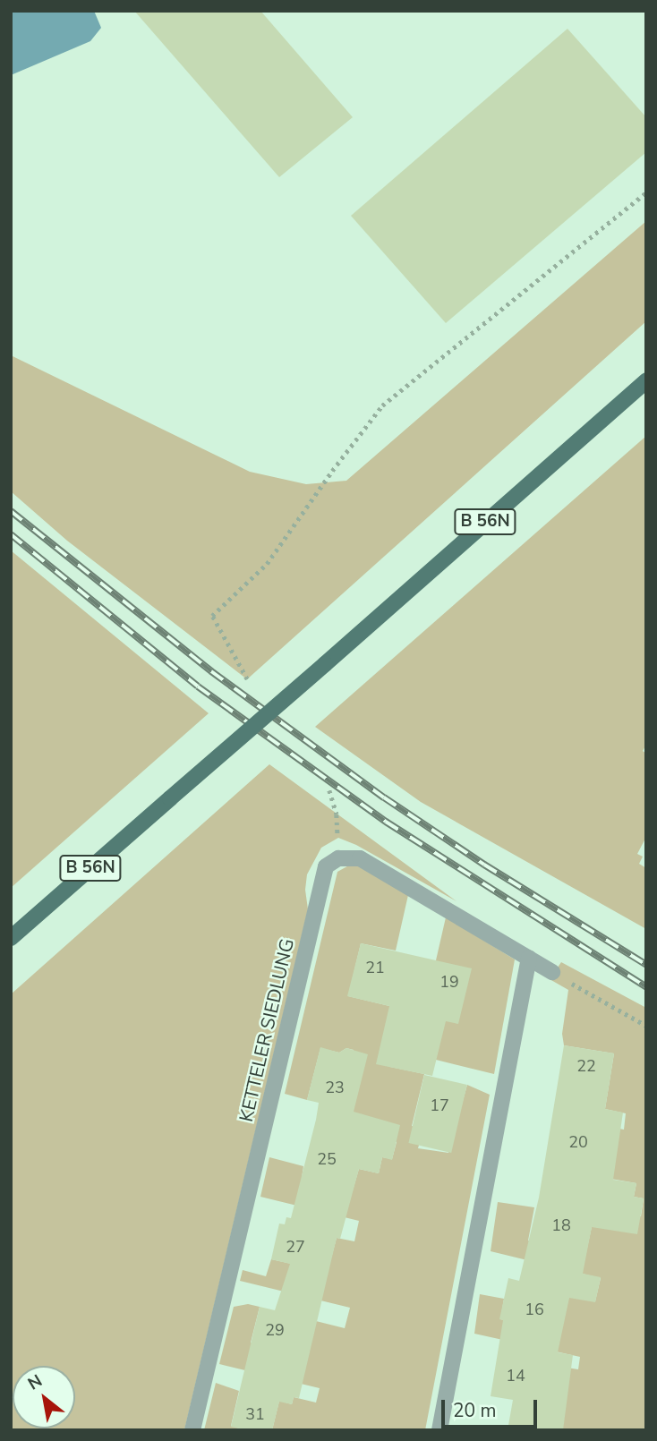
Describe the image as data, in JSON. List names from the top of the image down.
{
  "streets": {
    "main road": ["B 56N"],
    "street": ["KETTELER SIEDLUNG"]
  },
  "house_numbers": [
    "21",
    "19",
    "22",
    "23",
    "17",
    "20",
    "25",
    "18",
    "27",
    "16",
    "29",
    "14",
    "31"
  ],
  "scale_bar": "20 m",
  "north": "top left"
}
